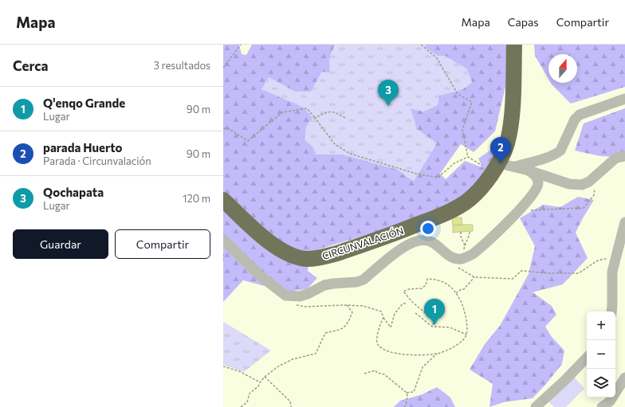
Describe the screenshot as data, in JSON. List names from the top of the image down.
{
  "streets": {
    "highway": ["CIRCUNVALACIÓN"]
  },
  "north": "top",
  "page": {
    "header": "Mapa",
    "nav": ["Mapa", "Capas", "Compartir"],
    "heading": ["Cerca", "3 resultados"],
    "pins": ["3", "2", "1"],
    "list": [
      {
        "mark": "1",
        "name": "Q'enqo Grande",
        "note": "Lugar",
        "value": "90 m"
      },
      {
        "mark": "2",
        "name": "parada Huerto",
        "note": "Parada · Circunvalación",
        "value": "90 m"
      },
      {
        "mark": "3",
        "name": "Qochapata",
        "note": "Lugar",
        "value": "120 m"
      }
    ],
    "buttons": ["Guardar", "Compartir"],
    "map_buttons": ["+", "−"]
  }
}
